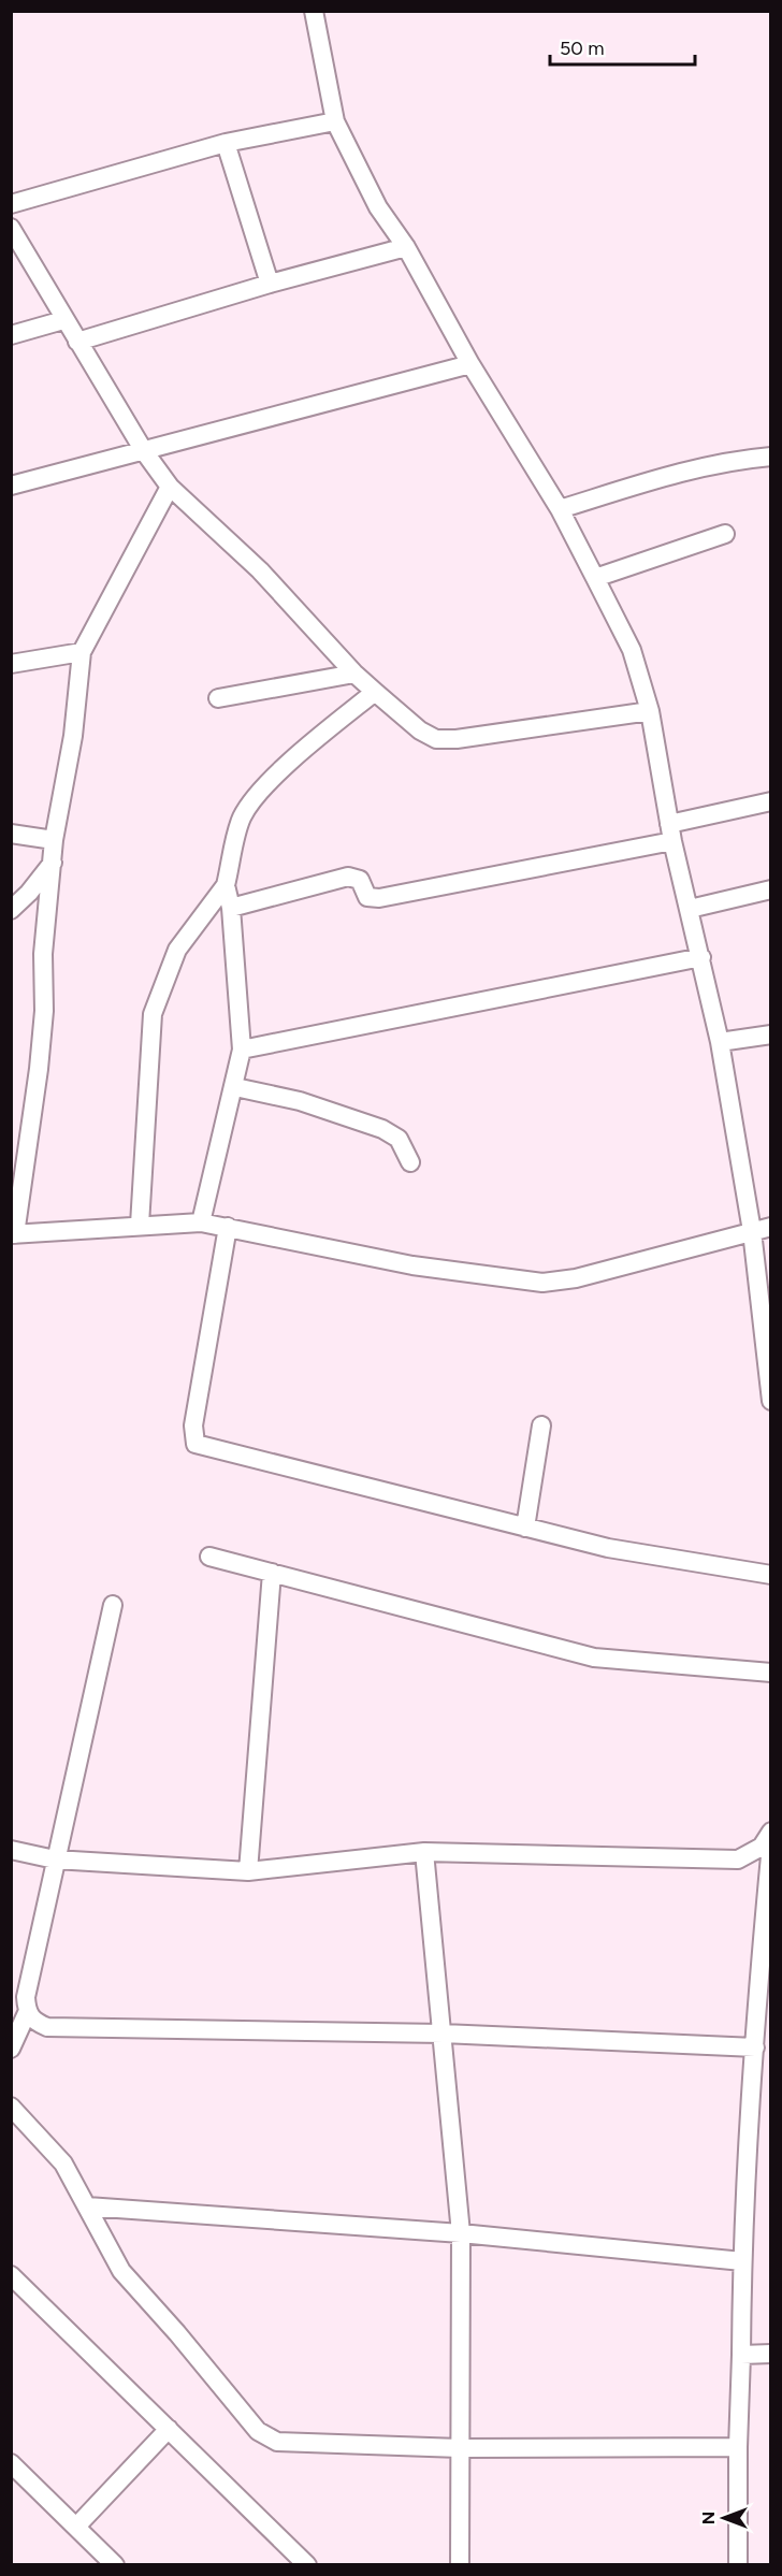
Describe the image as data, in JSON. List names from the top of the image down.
{
  "scale_bar": "50 m",
  "north": "left"
}
